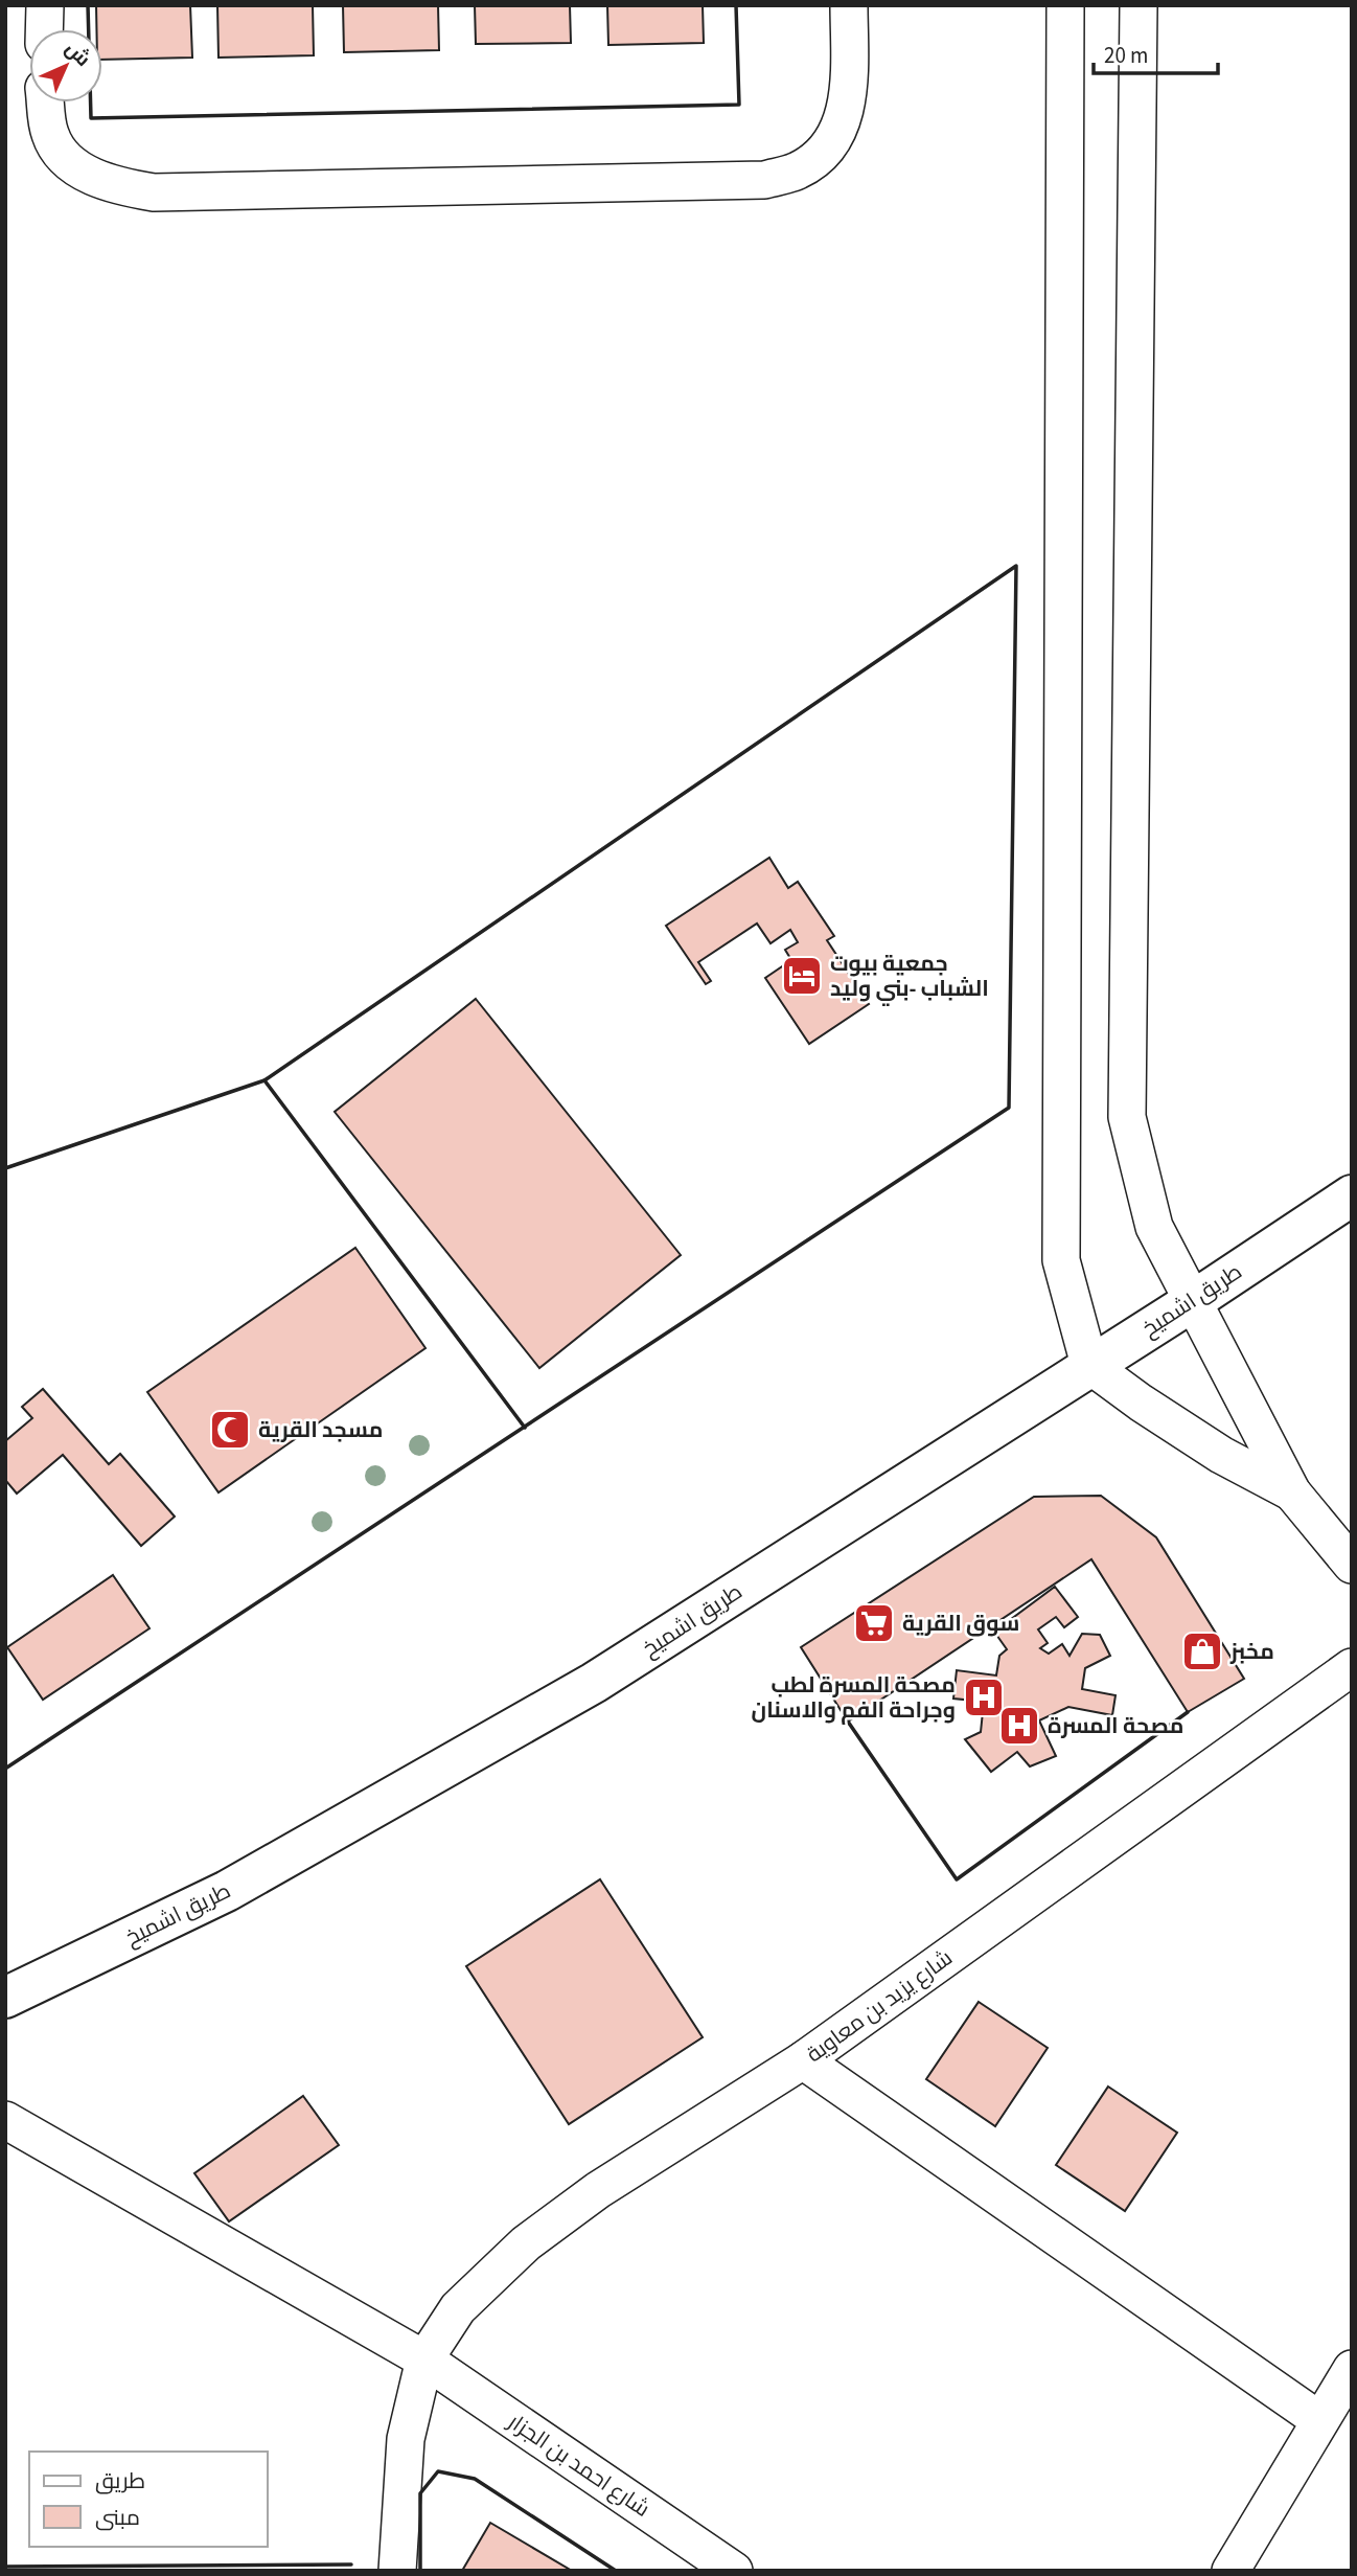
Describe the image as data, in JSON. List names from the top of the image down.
{
  "streets": {
    "highway": ["طريق اشميخ"],
    "street": ["شارع يزيد بن معاوية", "شارع احمد بن الجزار"]
  },
  "crossings": [
    ["شارع يزيد بن معاوية", "شارع احمد بن الجزار"]
  ],
  "places": {
    "hotel": ["جمعية بيوت الشباب -بني وليد"],
    "mosque": ["مسجد القرية"],
    "supermarket": ["سوق القرية"],
    "shop": ["مخبز"],
    "hospital": ["مصحة المسرة لطب وجراحة الفم والاسنان", "مصحة المسرة"]
  },
  "legend": ["طريق", "مبنى"],
  "scale_bar": "20 m",
  "north": "top right"
}
